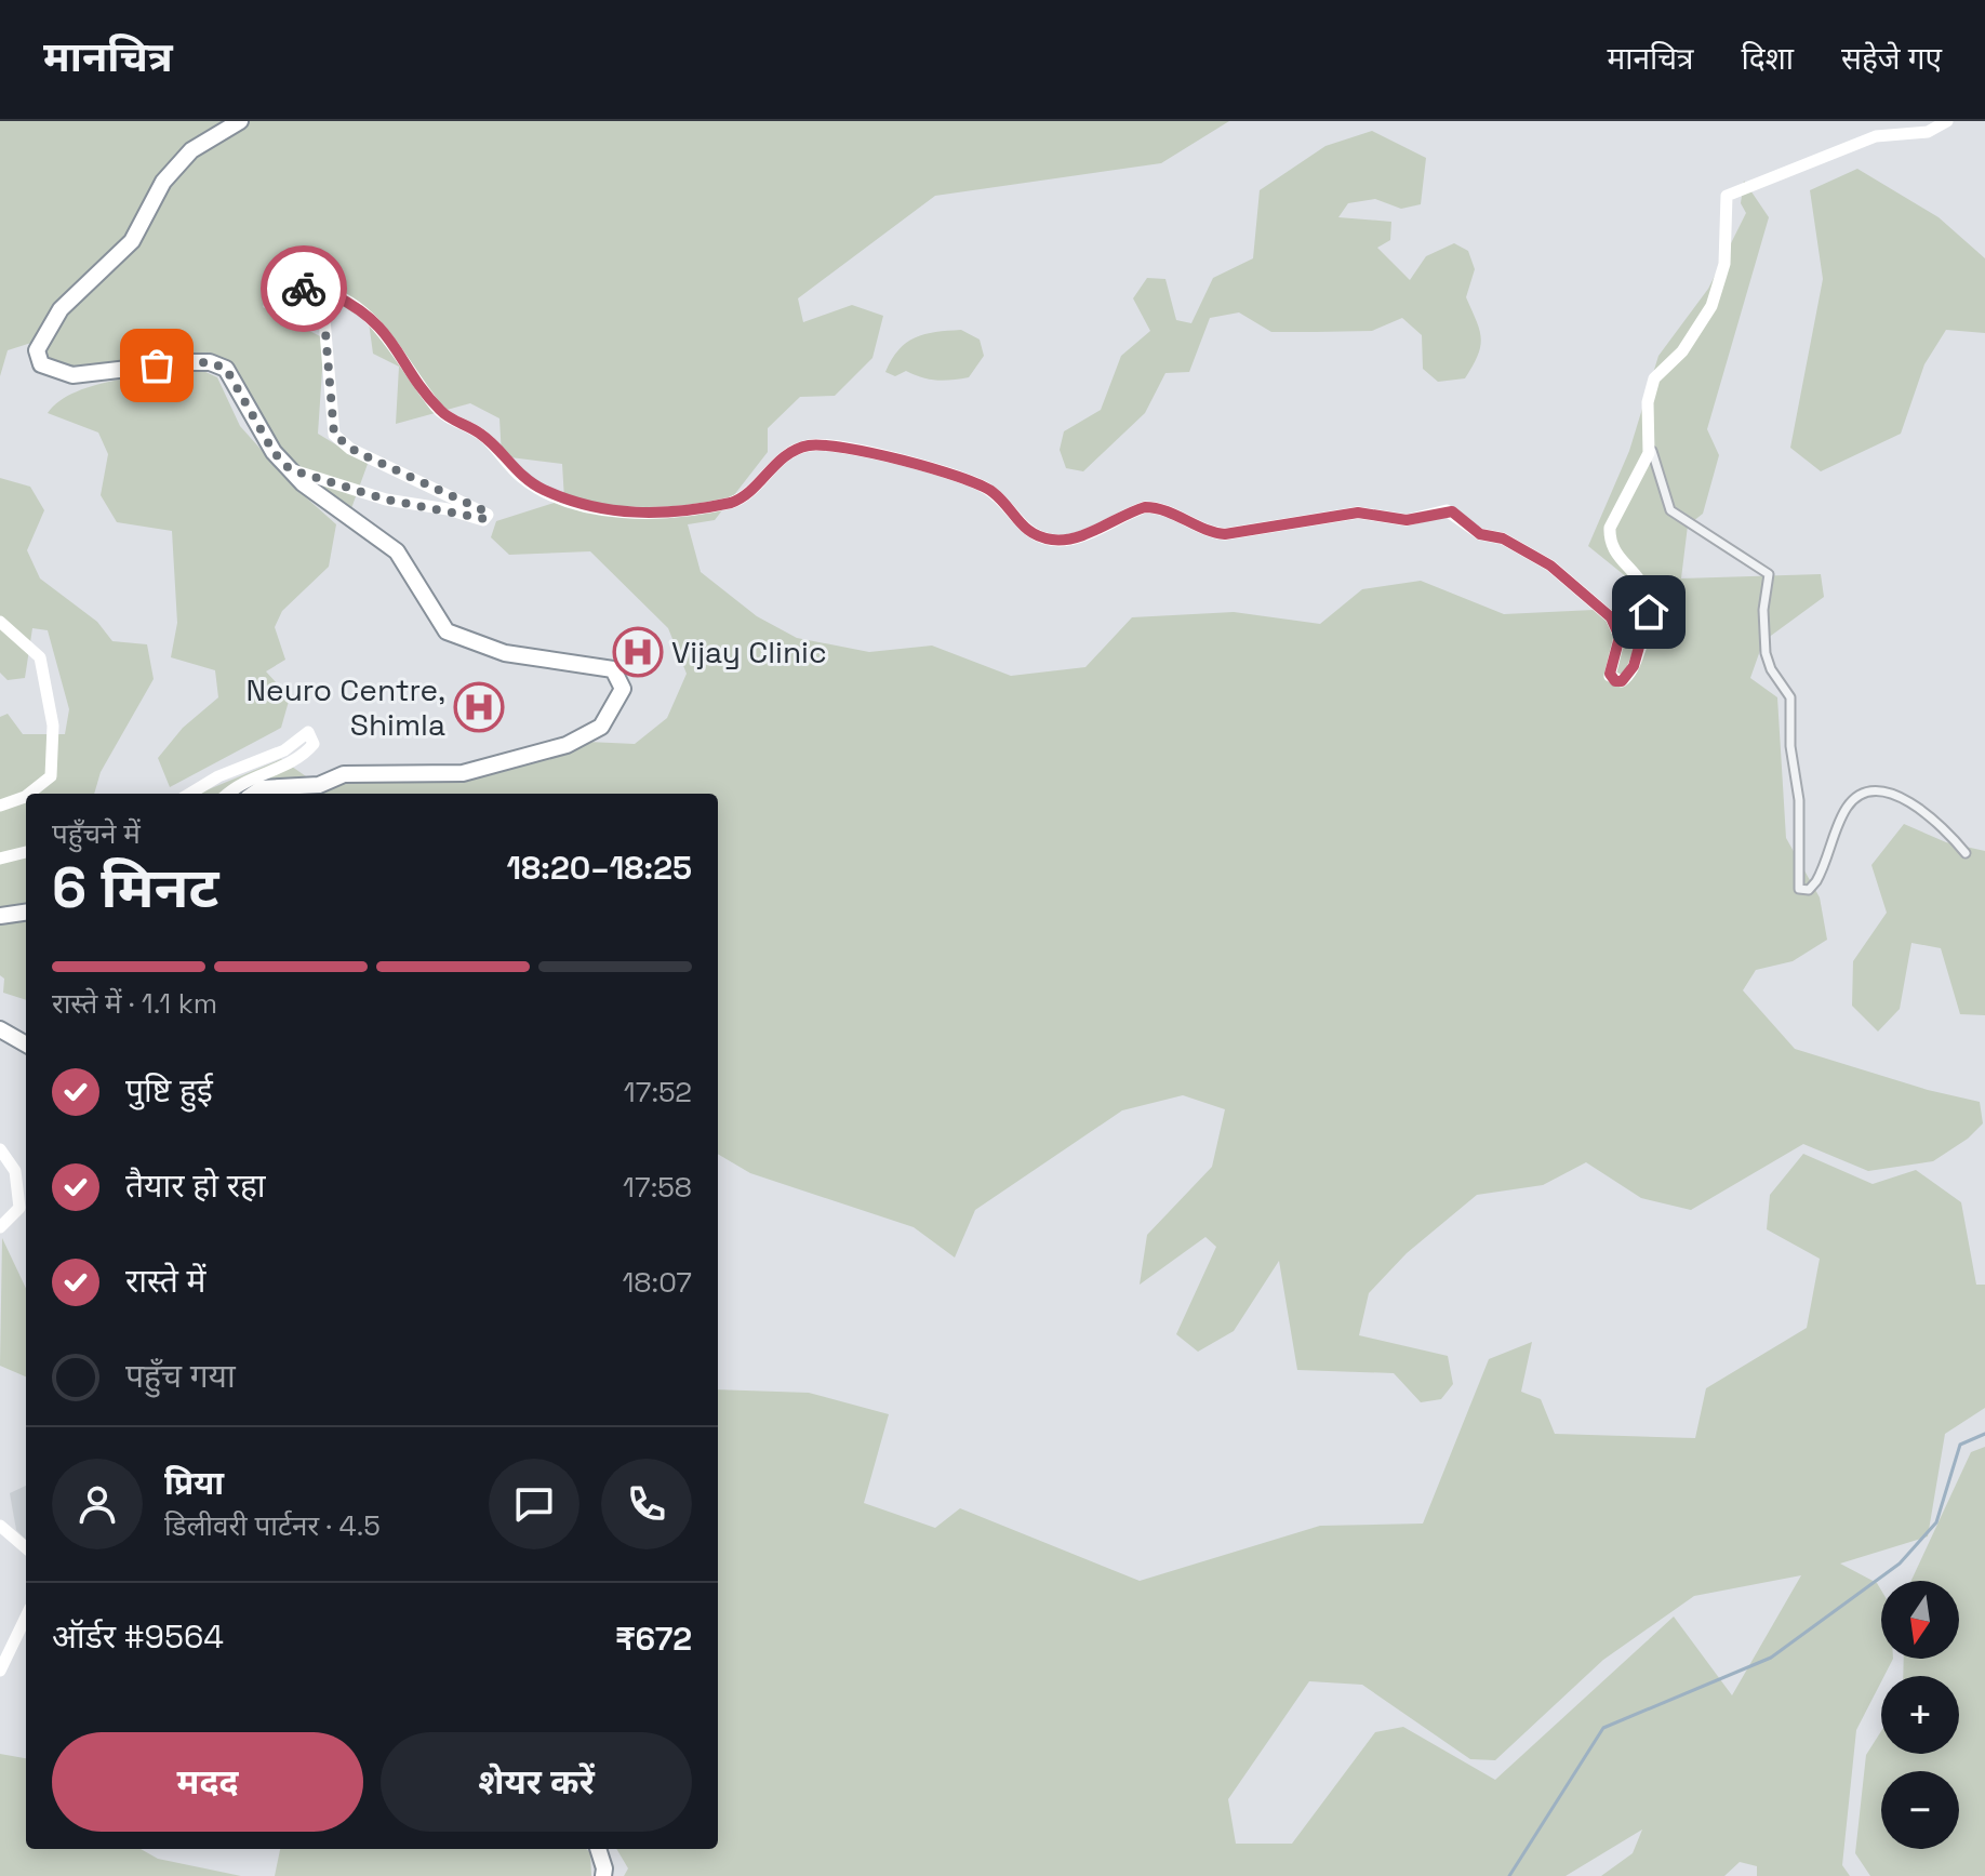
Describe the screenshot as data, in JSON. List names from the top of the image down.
{
  "places": {
    "hospital": ["Vijay Clinic", "Neuro Centre, Shimla"]
  },
  "north": "bottom",
  "page": {
    "header": "मानचित्र",
    "nav": ["मानचित्र", "दिशा", "सहेजे गए"],
    "heading": ["6 मिनट", "पहुँचने में", "18:20–18:25"],
    "panel": [
      "प्रिया",
      "डिलीवरी पार्टनर · 4.5",
      "ऑर्डर #9564",
      "₹672"
    ],
    "bar": "रास्ते में · 1.1 km",
    "list": [
      ["पुष्टि हुई", "17:52"],
      ["तैयार हो रहा", "17:58"],
      ["रास्ते में", "18:07"],
      "पहुँच गया"
    ],
    "map_buttons": ["+", "−"],
    "buttons": ["मदद", "शेयर करें"]
  }
}
